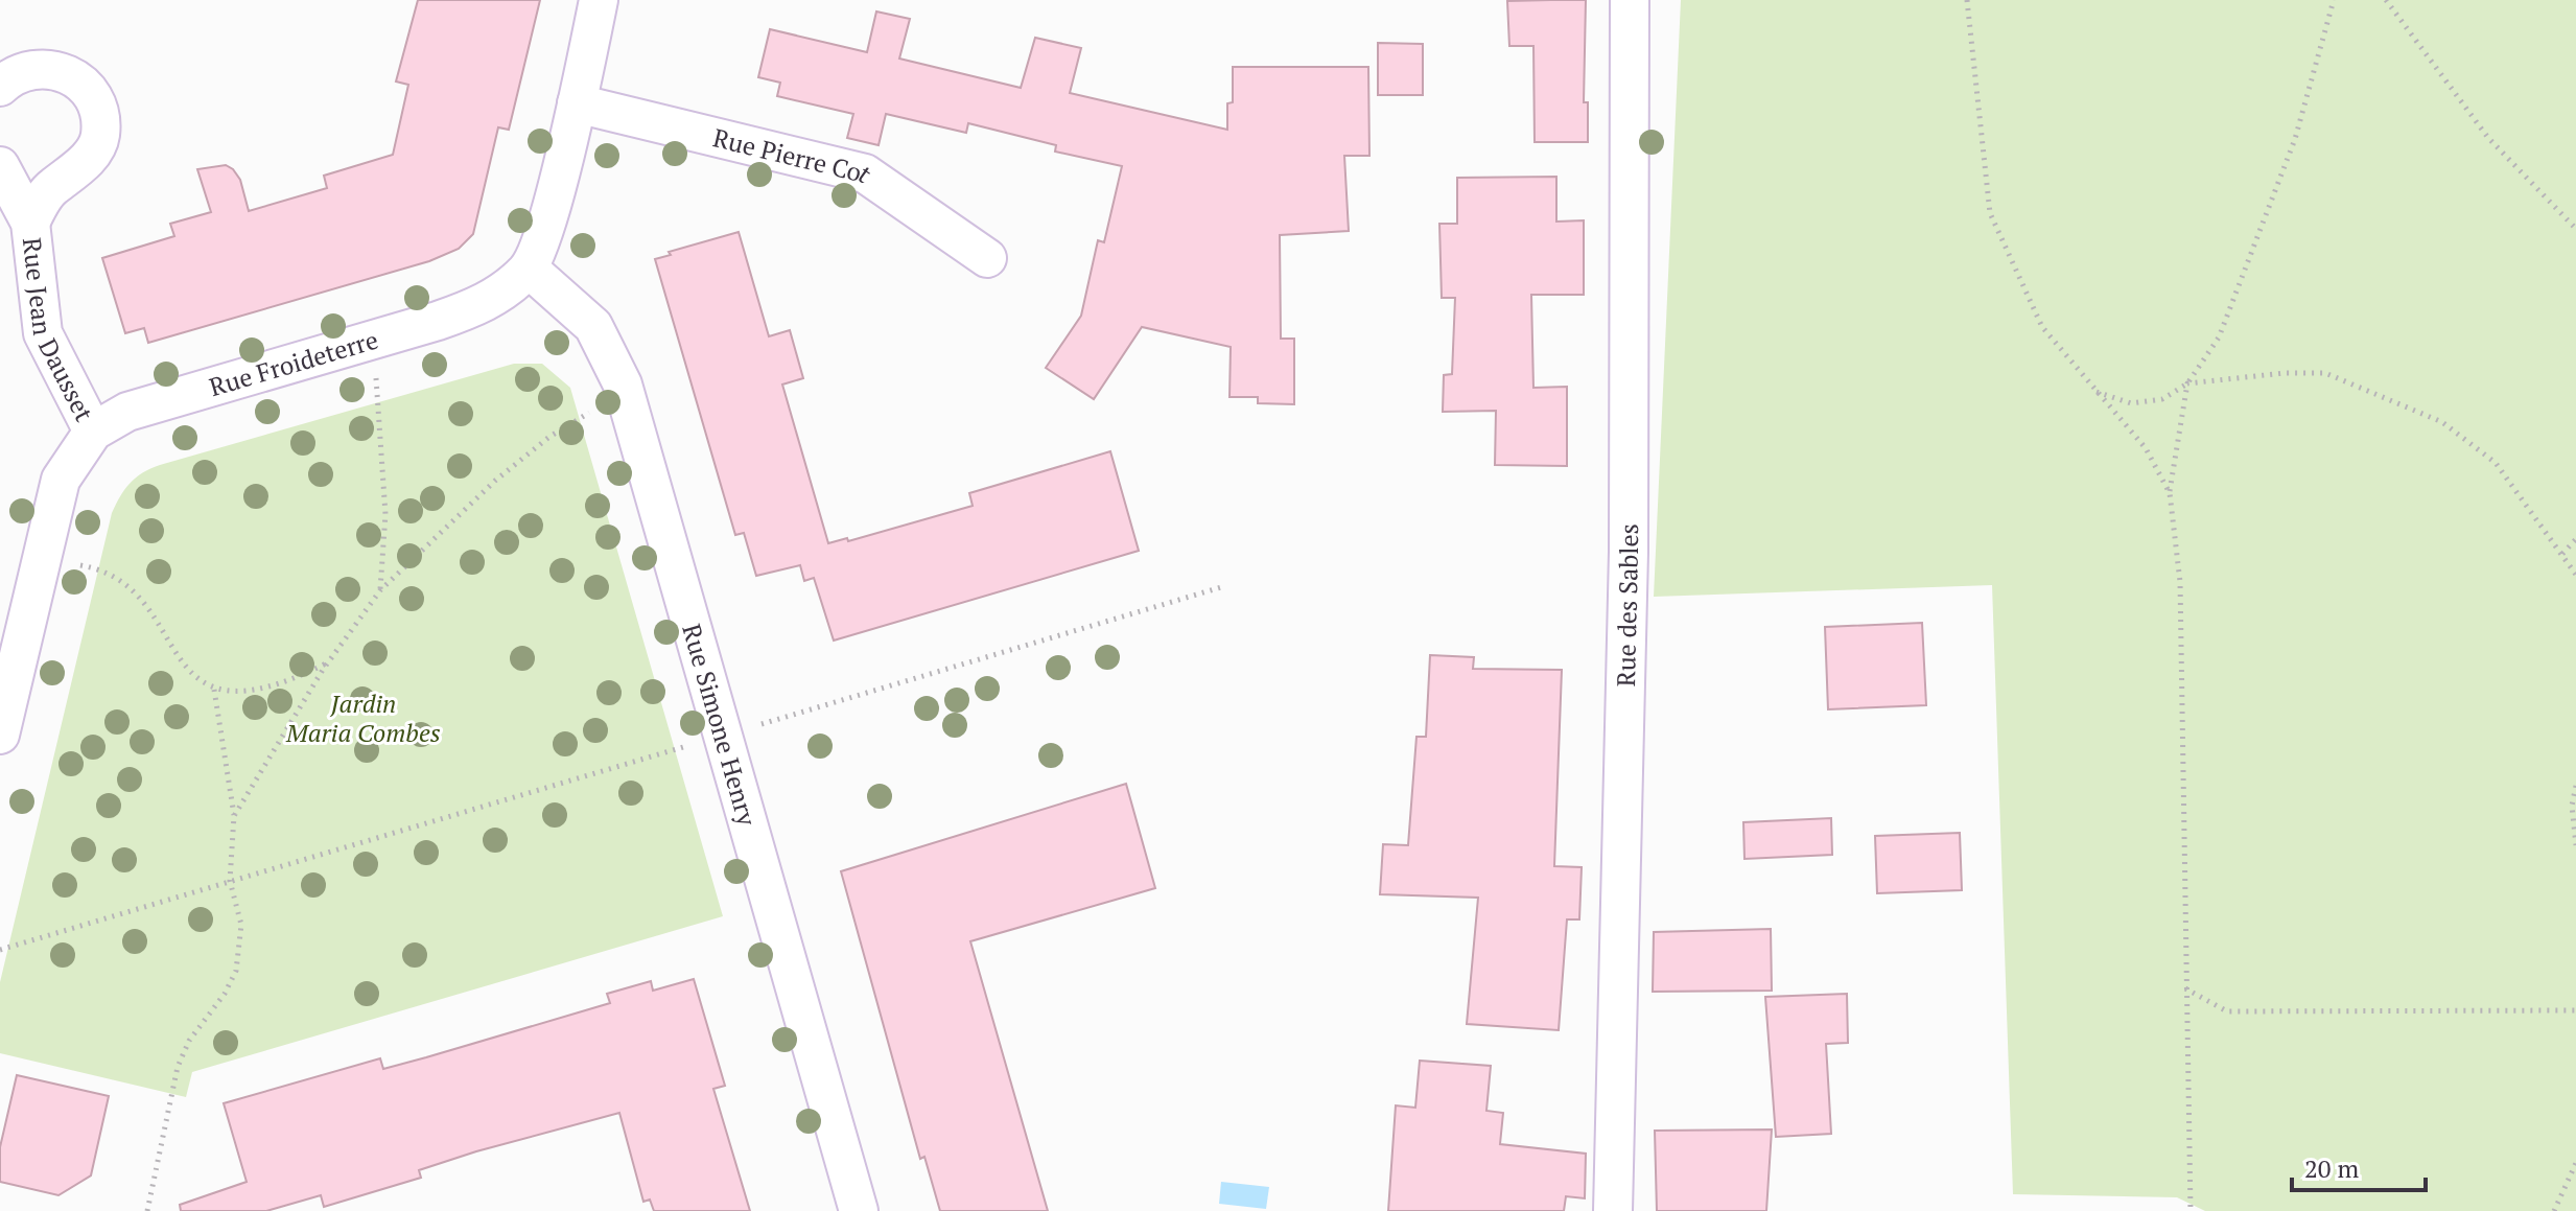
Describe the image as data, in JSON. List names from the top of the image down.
{
  "streets": {
    "street": [
      "Rue Pierre Cot",
      "Rue Jean Dausset",
      "Rue Froideterre",
      "Rue des Sables",
      "Rue Simone Henry"
    ]
  },
  "crossings": [
    ["Rue Jean Dausset", "Rue Froideterre"],
    ["Rue Froideterre", "Rue Simone Henry"]
  ],
  "parks": ["Jardin Maria Combes"],
  "scale_bar": "20 m"
}
